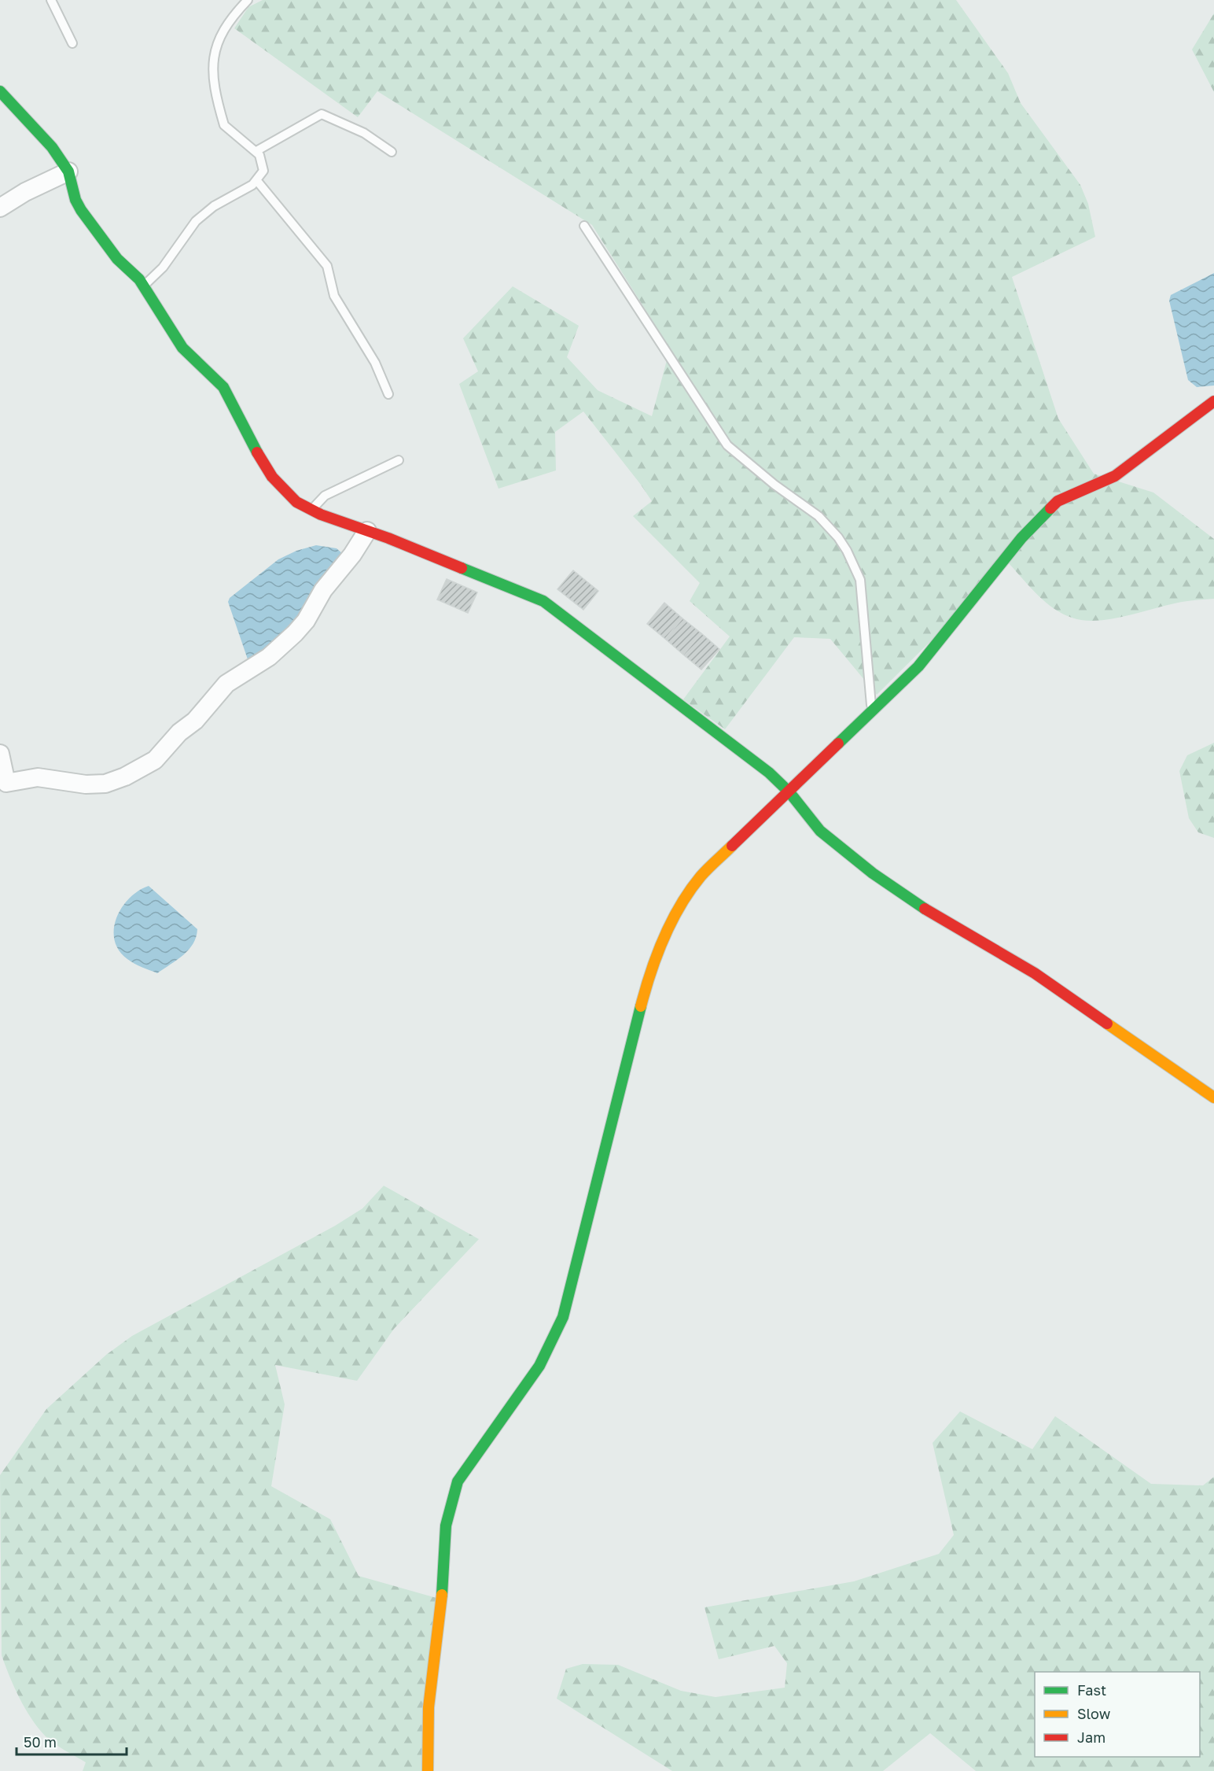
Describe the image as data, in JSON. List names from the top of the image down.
{
  "legend": ["Fast", "Slow", "Jam"],
  "scale_bar": "50 m"
}
